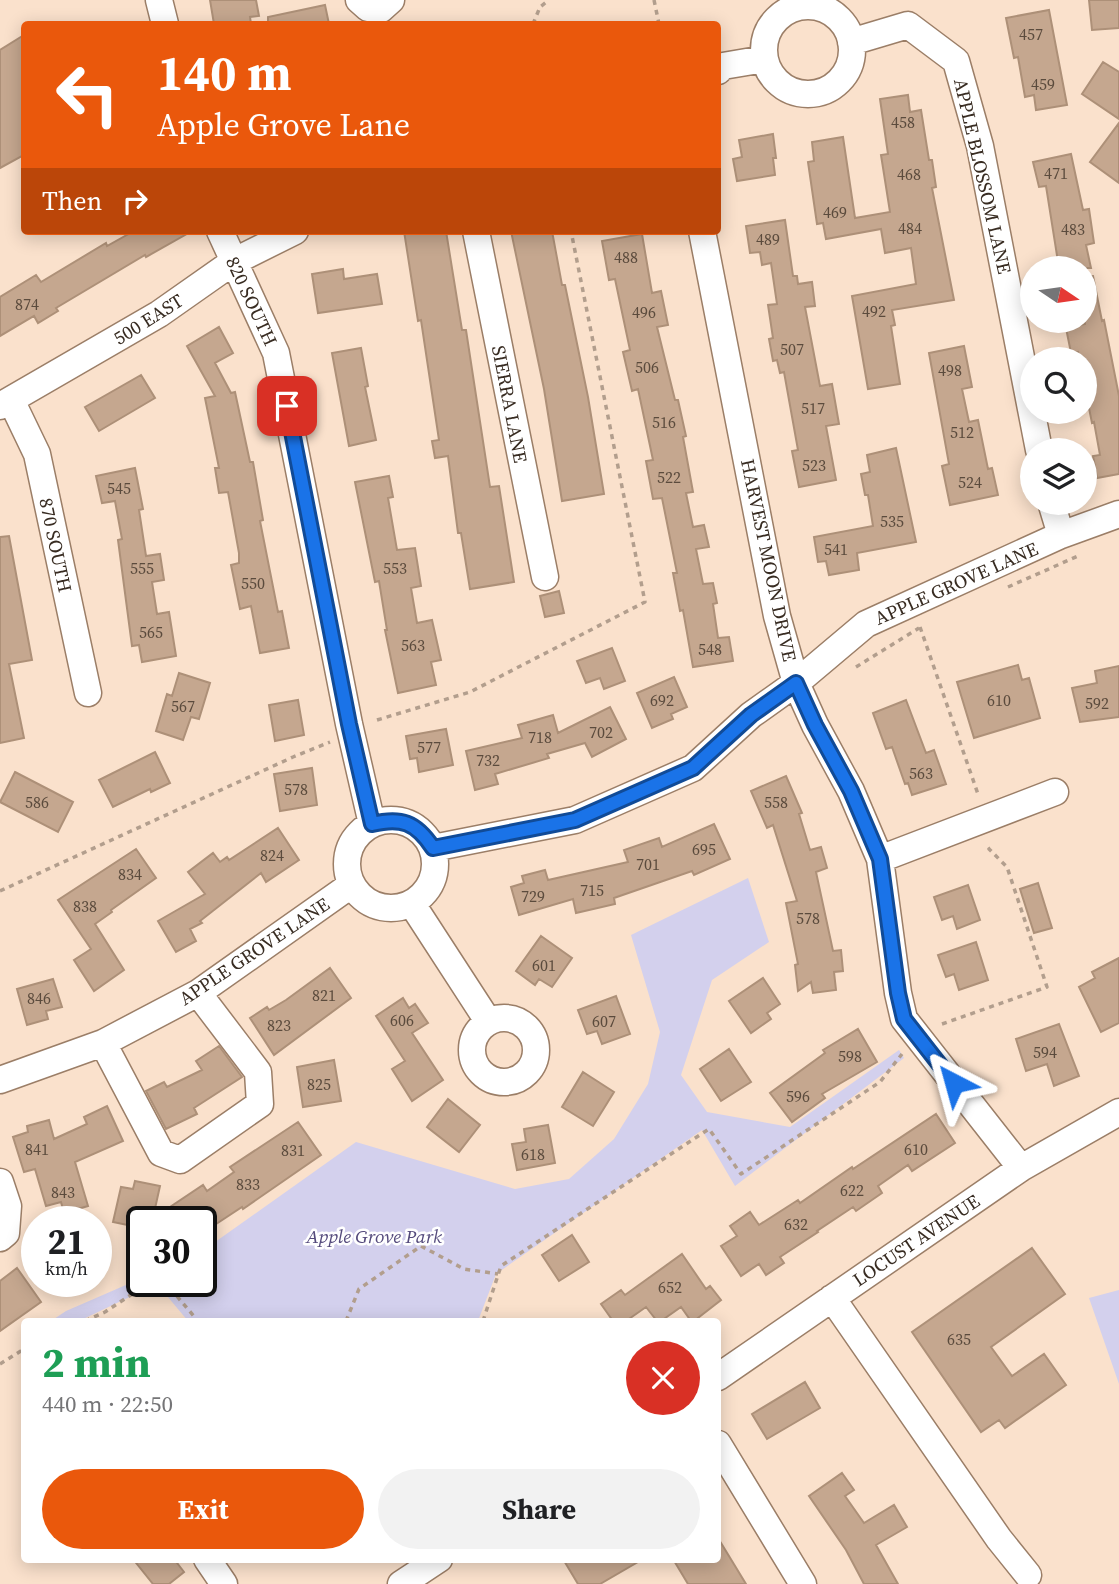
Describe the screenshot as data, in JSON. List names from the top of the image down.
{
  "streets": {
    "street": [
      "APPLE BLOSSOM LANE",
      "820 SOUTH",
      "500 EAST",
      "SIERRA LANE",
      "870 SOUTH",
      "HARVEST MOON DRIVE",
      "APPLE GROVE LANE",
      "LOCUST AVENUE"
    ]
  },
  "crossings": [
    ["820 SOUTH", "500 EAST"],
    ["820 SOUTH", "APPLE GROVE LANE"],
    ["500 EAST", "870 SOUTH"],
    ["HARVEST MOON DRIVE", "APPLE GROVE LANE"],
    ["HARVEST MOON DRIVE", "LOCUST AVENUE"]
  ],
  "parks": ["Apple Grove Park"],
  "house_numbers": [
    "457",
    "459",
    "458",
    "471",
    "468",
    "469",
    "484",
    "483",
    "489",
    "488",
    "874",
    "492",
    "496",
    "507",
    "506",
    "498",
    "517",
    "516",
    "512",
    "523",
    "522",
    "524",
    "545",
    "535",
    "541",
    "555",
    "553",
    "550",
    "565",
    "563",
    "548",
    "692",
    "610",
    "592",
    "567",
    "702",
    "718",
    "577",
    "732",
    "563",
    "578",
    "586",
    "558",
    "695",
    "824",
    "701",
    "834",
    "715",
    "729",
    "838",
    "578",
    "601",
    "821",
    "846",
    "606",
    "607",
    "823",
    "594",
    "598",
    "825",
    "596",
    "841",
    "610",
    "831",
    "618",
    "833",
    "622",
    "843",
    "632",
    "652",
    "635"
  ],
  "north": "right",
  "page": {
    "turn": ["140 m", "Apple Grove Lane"],
    "then": "Then",
    "speed": "21 km/h",
    "limit": "30",
    "heading": ["2 min", "440 m · 22:50"],
    "buttons": ["Exit", "Share"]
  }
}
